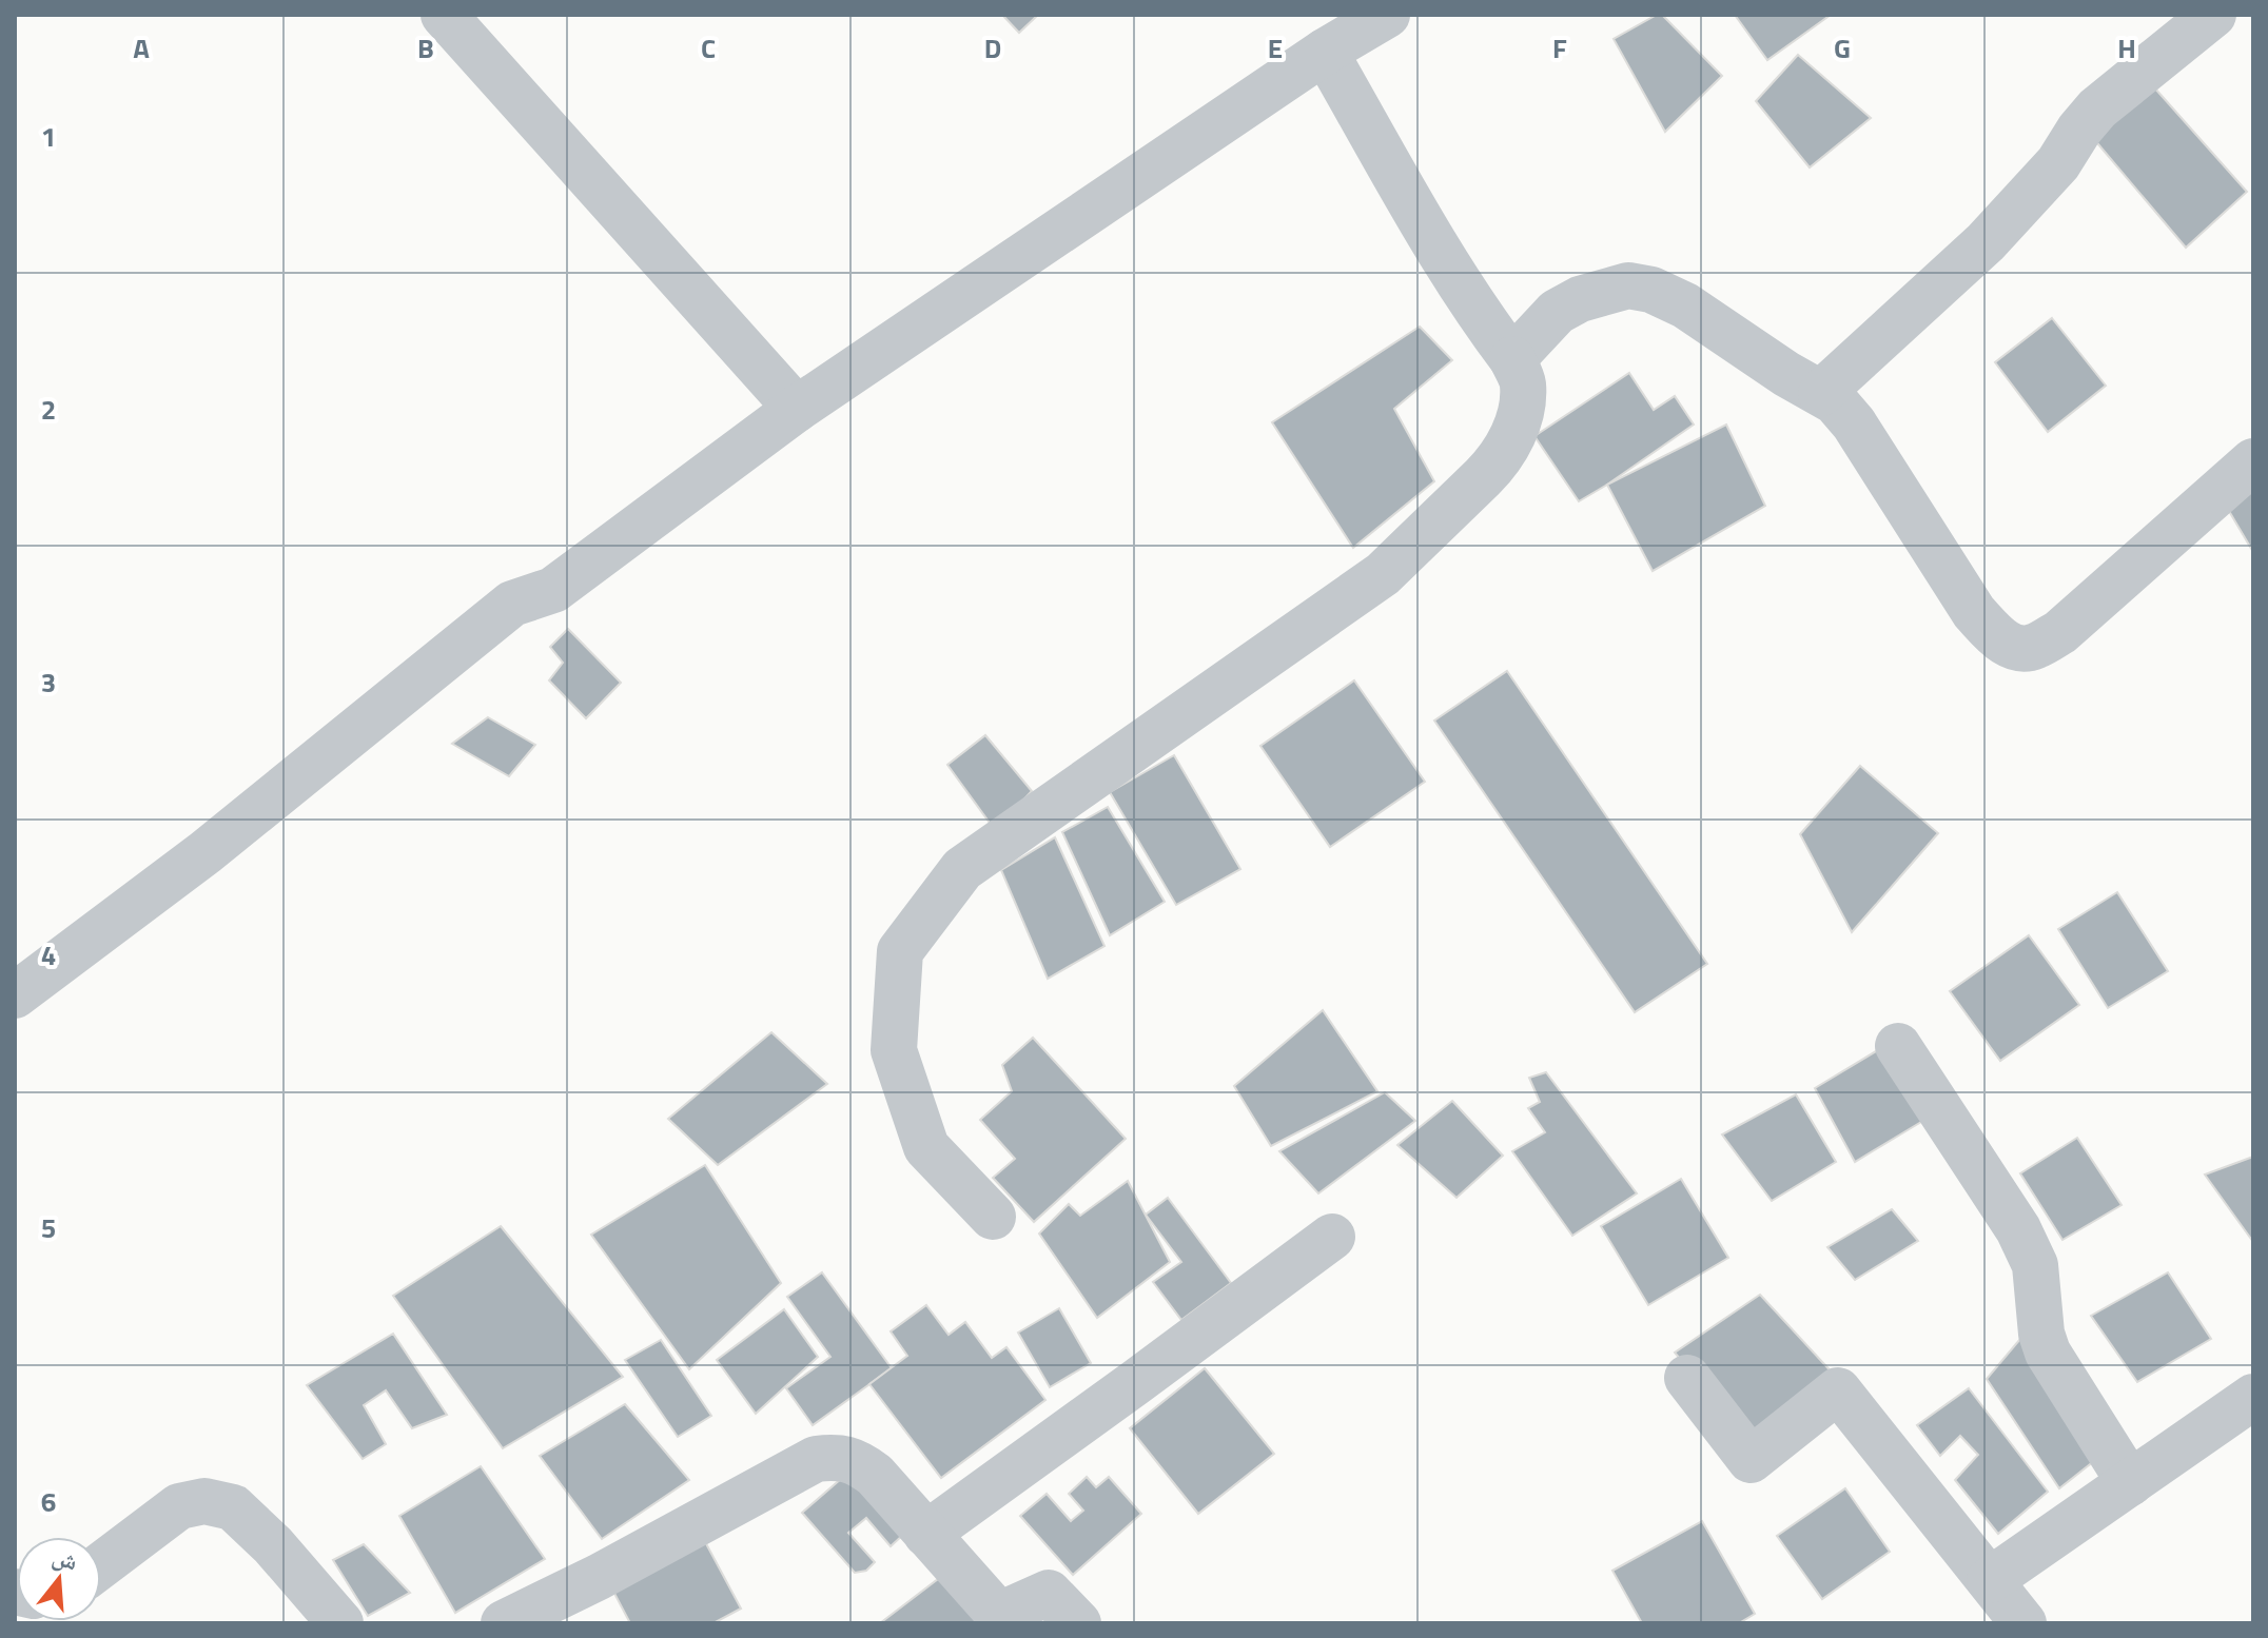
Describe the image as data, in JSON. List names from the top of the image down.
{
  "north": "top",
  "grid": {
    "columns": [
      "A",
      "B",
      "C",
      "D",
      "E",
      "F",
      "G",
      "H"
    ],
    "rows": [
      "1",
      "2",
      "3",
      "4",
      "5",
      "6"
    ]
  }
}
